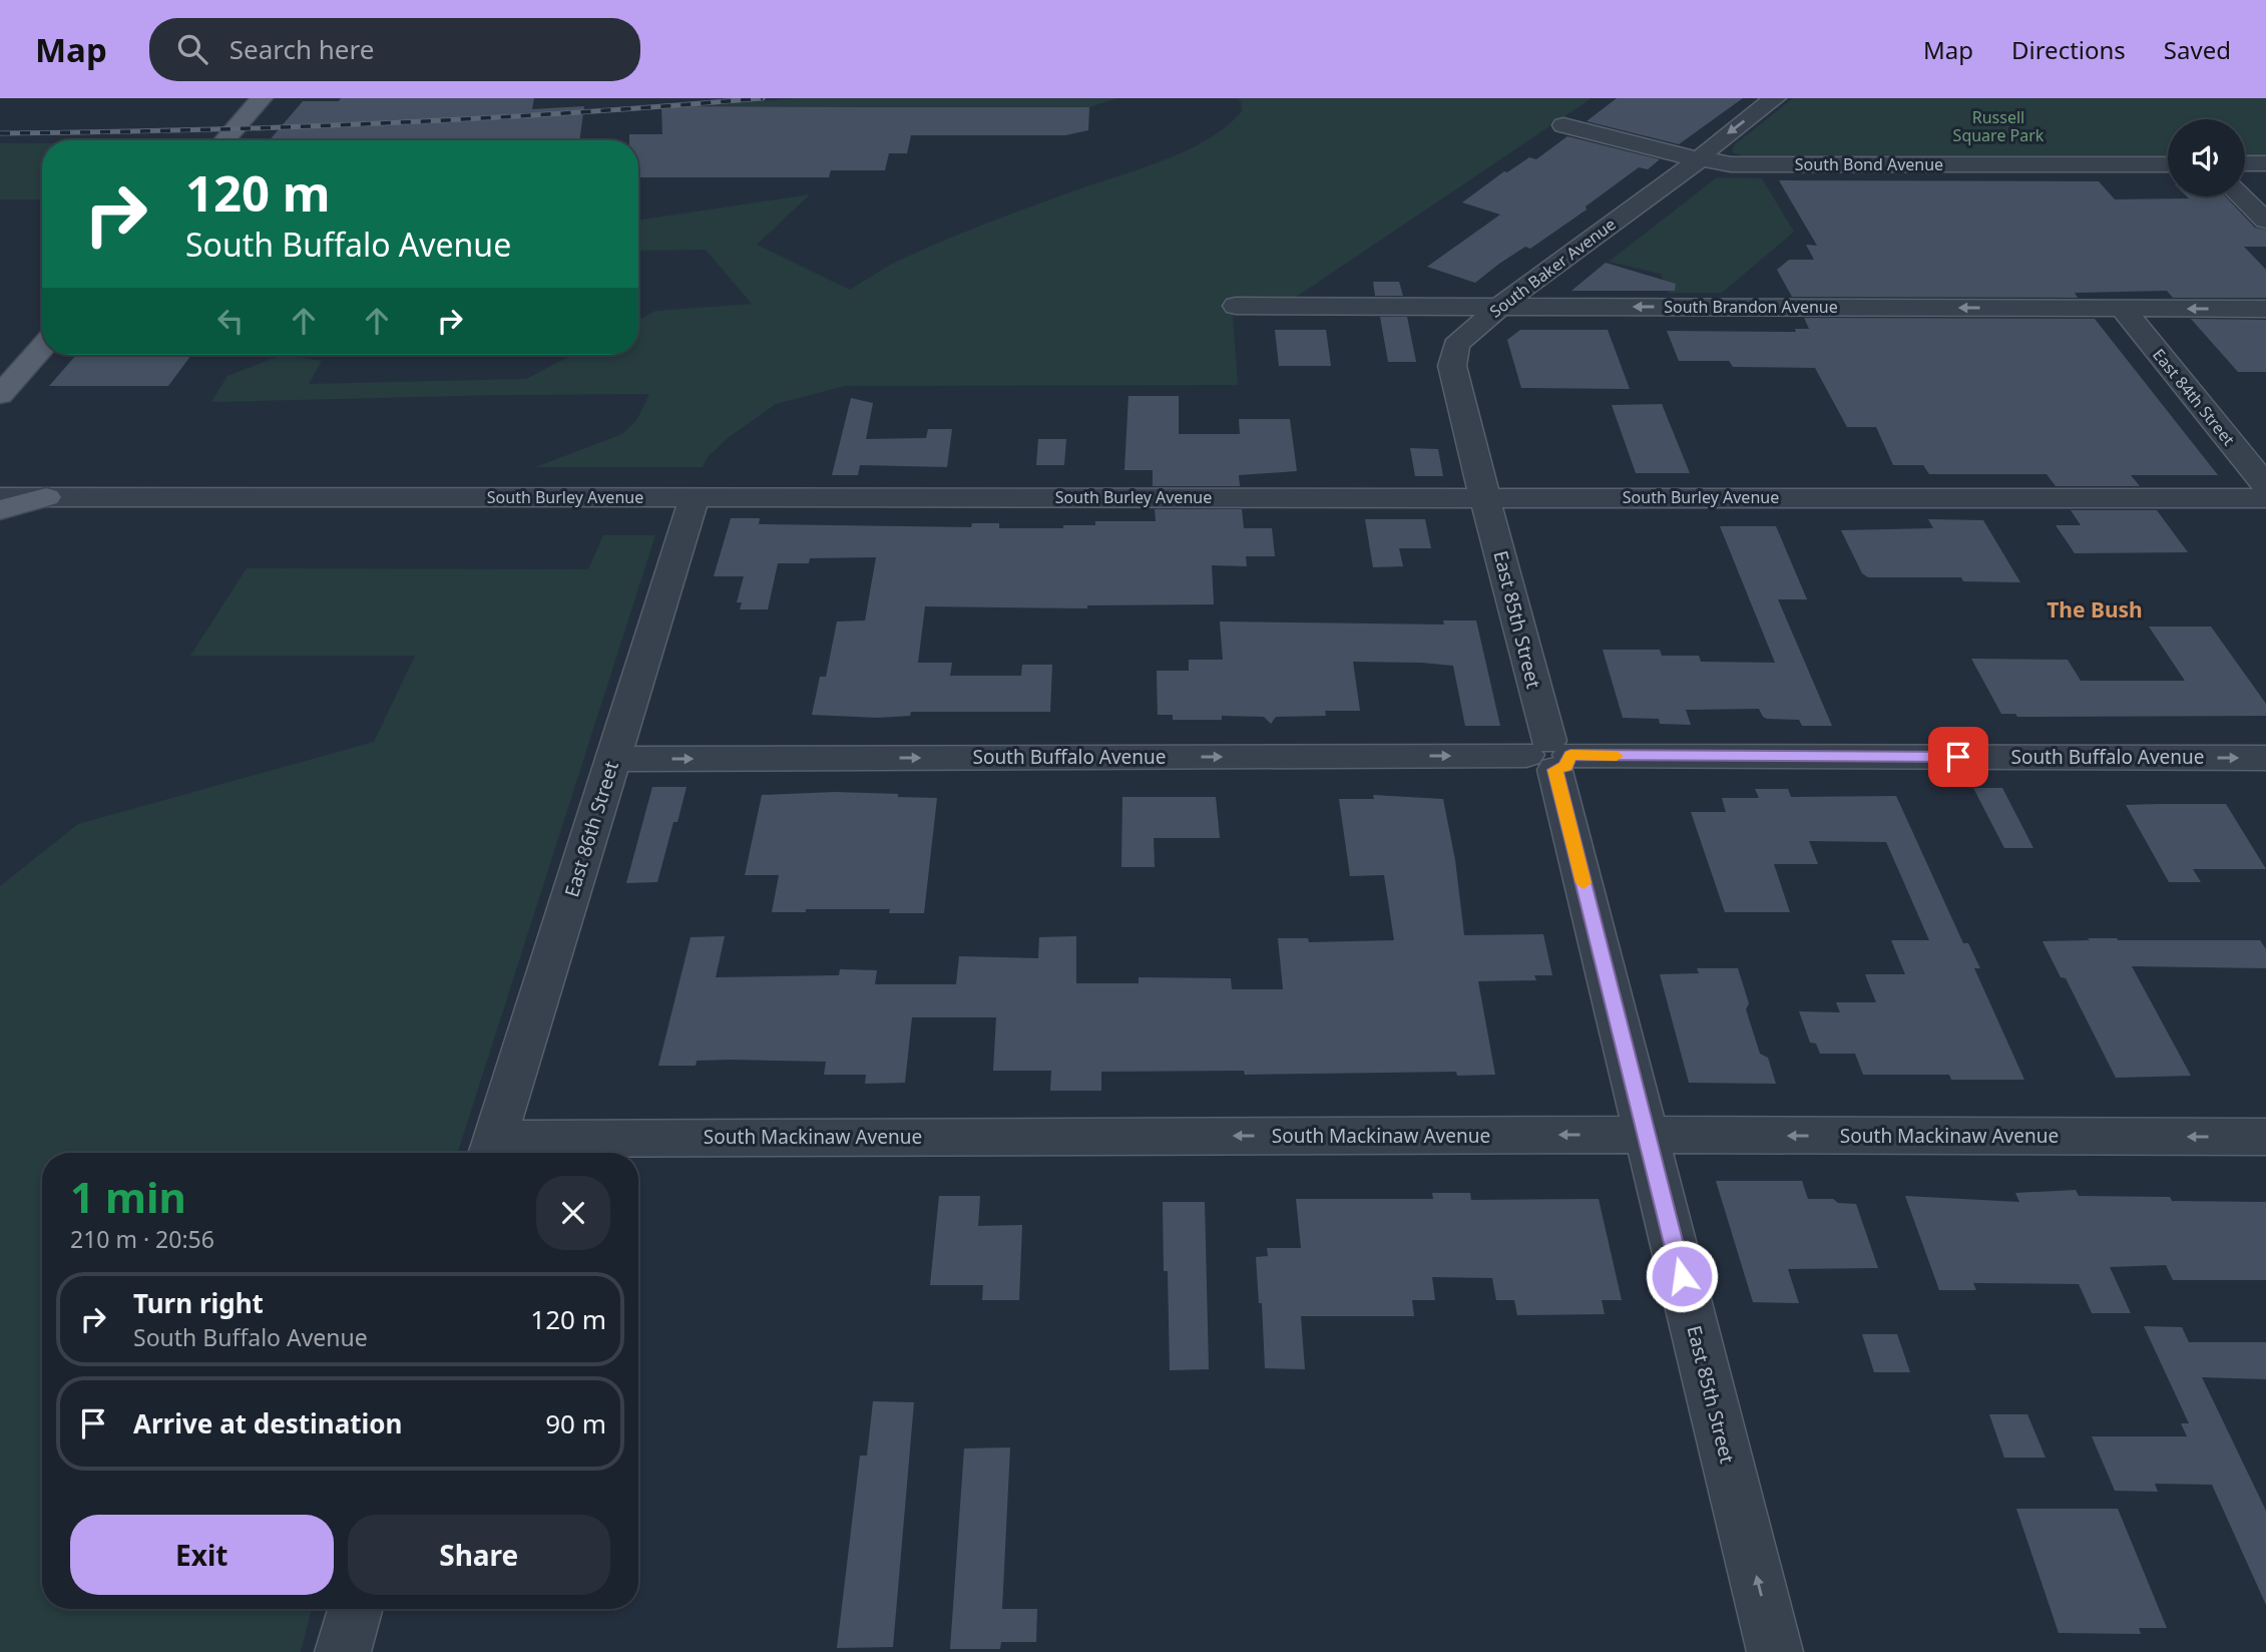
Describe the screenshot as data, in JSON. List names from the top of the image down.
{
  "streets": {
    "street": [
      "South Bond Avenue",
      "South Baker Avenue",
      "South Brandon Avenue",
      "East 84th Street",
      "South Burley Avenue",
      "East 85th Street",
      "South Buffalo Avenue",
      "East 86th Street",
      "South Mackinaw Avenue"
    ]
  },
  "crossings": [
    ["South Bond Avenue", "South Baker Avenue"],
    ["South Baker Avenue", "South Brandon Avenue"],
    ["South Baker Avenue", "South Burley Avenue"],
    ["South Baker Avenue", "East 85th Street"],
    ["South Brandon Avenue", "East 84th Street"],
    ["South Burley Avenue", "East 85th Street"],
    ["South Burley Avenue", "East 86th Street"],
    ["East 85th Street", "South Buffalo Avenue"],
    ["East 85th Street", "South Mackinaw Avenue"],
    ["South Buffalo Avenue", "East 86th Street"],
    ["East 86th Street", "South Mackinaw Avenue"]
  ],
  "one_way": [
    "South Brandon Avenue",
    "East 85th Street",
    "South Buffalo Avenue",
    "South Mackinaw Avenue"
  ],
  "districts": ["The Bush"],
  "parks": ["Russell Square Park"],
  "page": {
    "header": "Map",
    "search": "Search here",
    "nav": ["Map", "Directions", "Saved"],
    "turn": ["120 m", "South Buffalo Avenue"],
    "heading": ["1 min", "210 m · 20:56"],
    "list": [
      {
        "name": "Turn right",
        "note": "South Buffalo Avenue",
        "value": "120 m"
      },
      {
        "name": "Arrive at destination",
        "value": "90 m"
      }
    ],
    "buttons": ["Exit", "Share"]
  }
}
